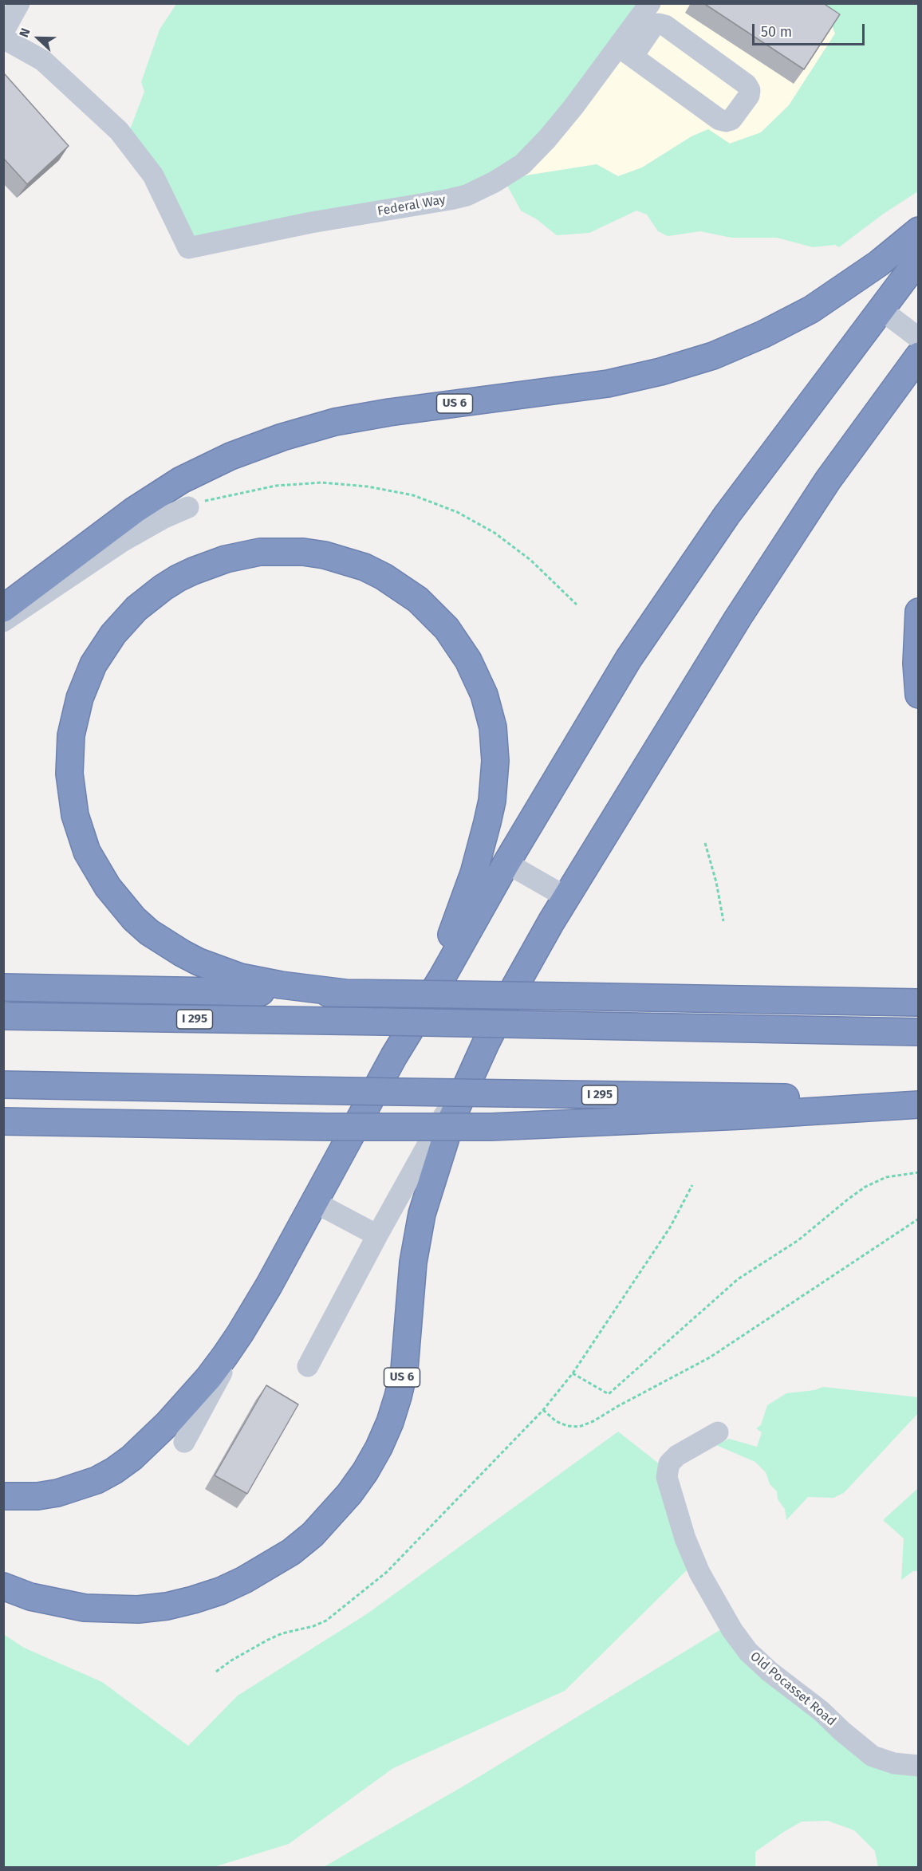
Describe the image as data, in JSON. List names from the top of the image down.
{
  "streets": {
    "highway": ["US 6", "I 295"],
    "street": ["Federal Way", "Old Pocasset Road"]
  },
  "scale_bar": "50 m",
  "north": "left"
}
